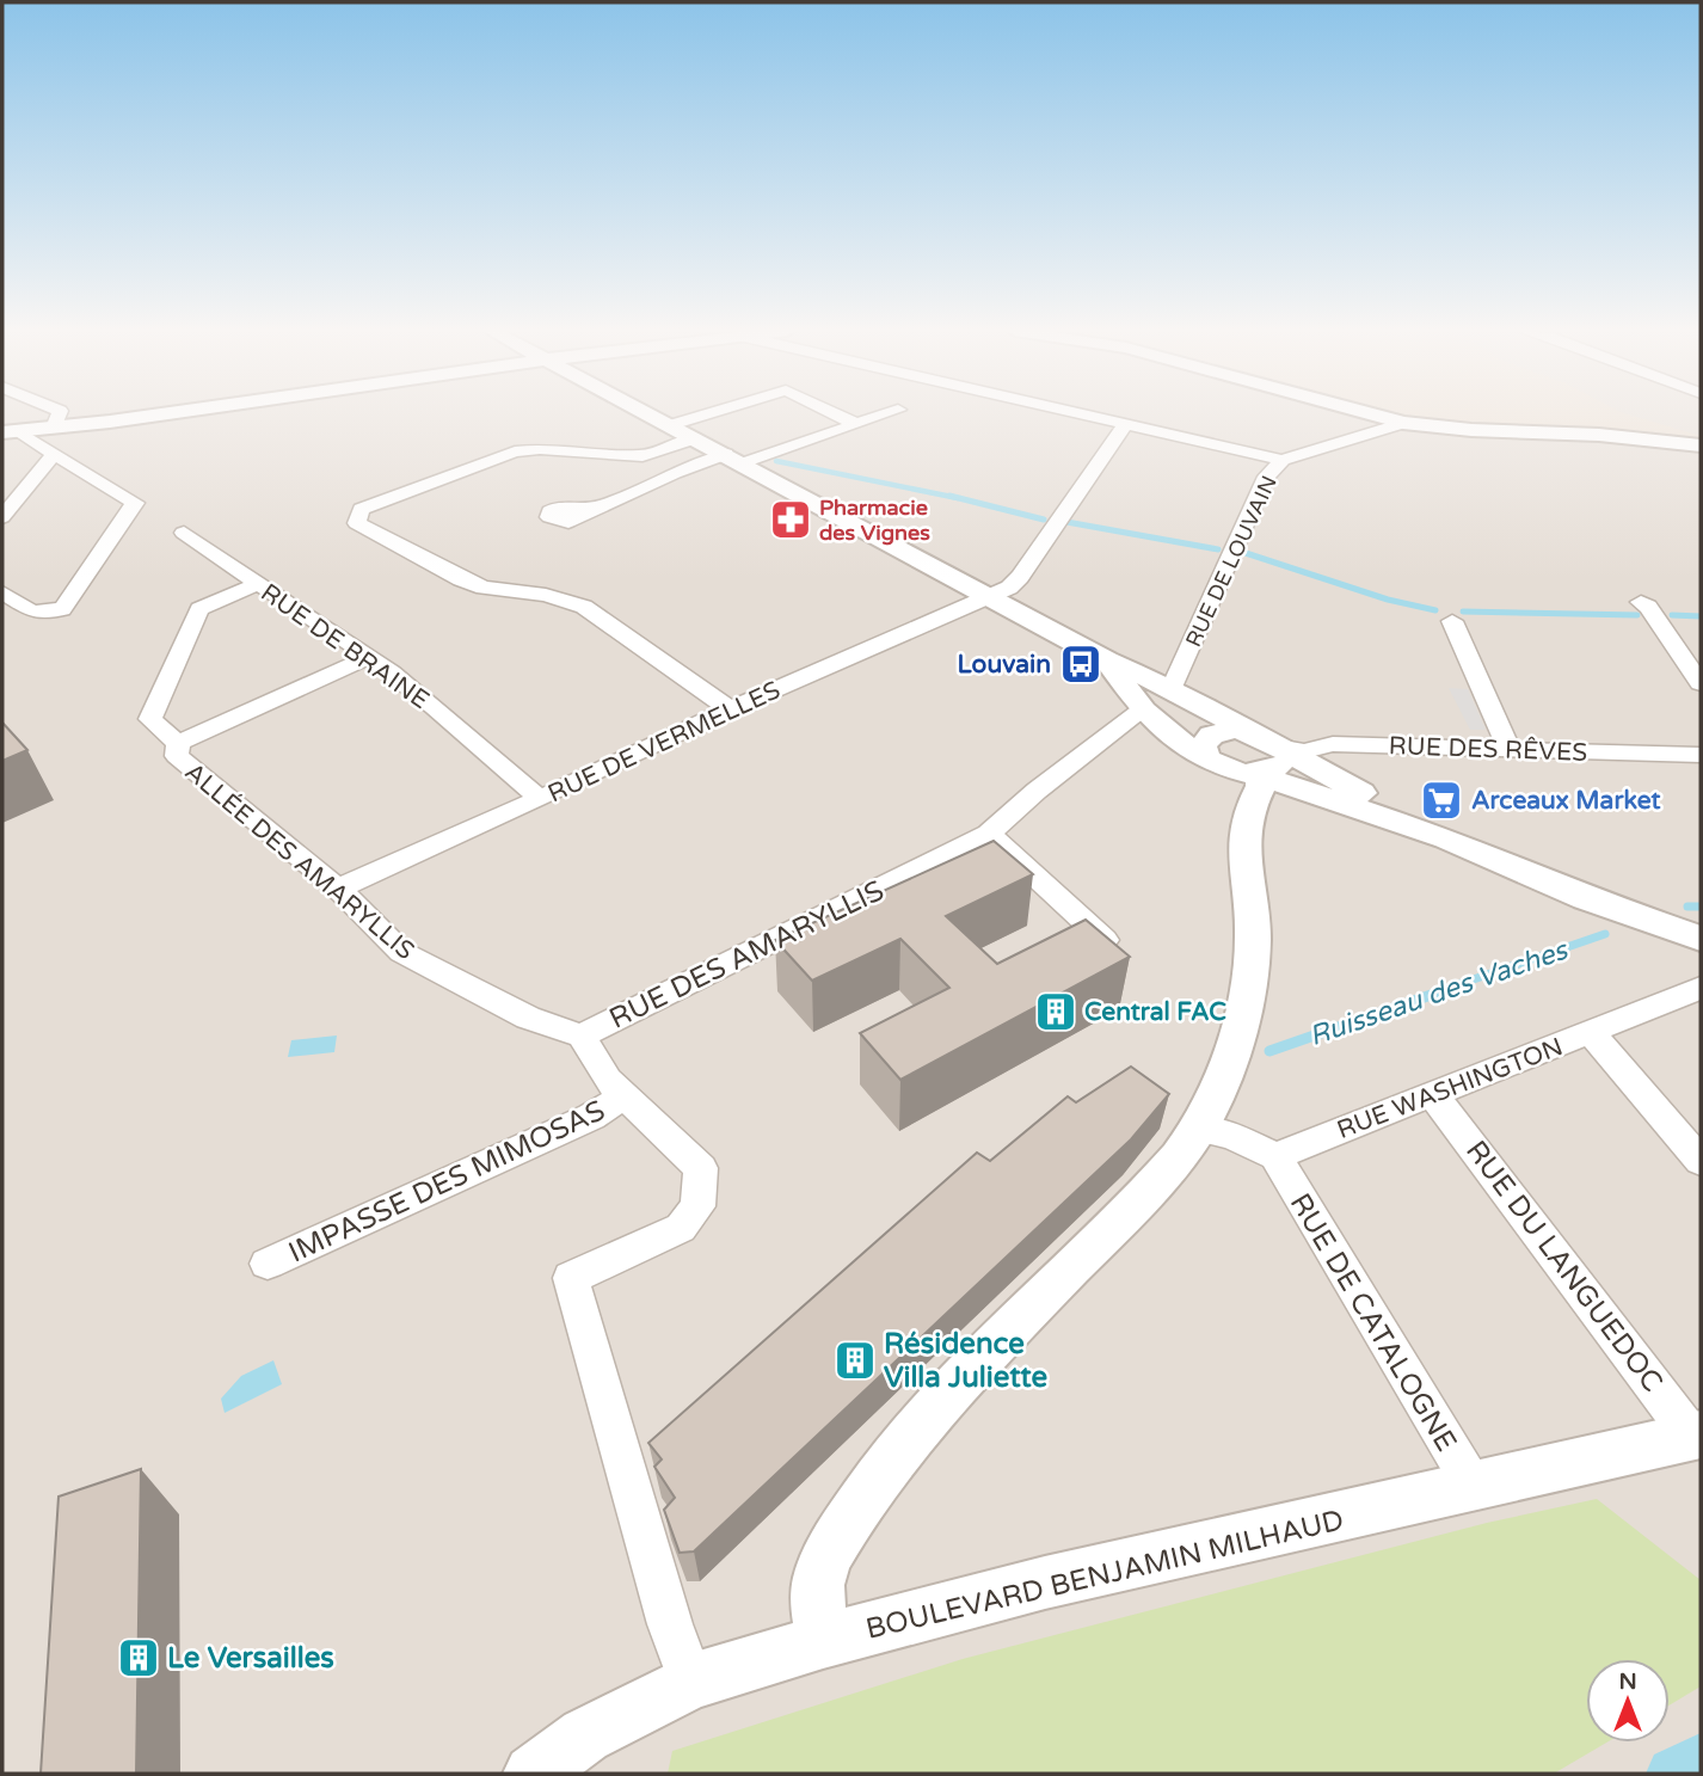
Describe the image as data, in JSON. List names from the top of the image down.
{
  "streets": {
    "street": [
      "RUE DE LOUVAIN",
      "RUE DE BRAINE",
      "RUE DE VERMELLES",
      "RUE DES RÊVES",
      "ALLÉE DES AMARYLLIS",
      "RUE DES AMARYLLIS",
      "RUE WASHINGTON",
      "IMPASSE DES MIMOSAS",
      "RUE DU LANGUEDOC",
      "RUE DE CATALOGNE",
      "BOULEVARD BENJAMIN MILHAUD"
    ]
  },
  "crossings": [
    ["RUE DE BRAINE", "RUE DE VERMELLES"],
    ["RUE DE BRAINE", "ALLÉE DES AMARYLLIS"],
    ["RUE DE VERMELLES", "ALLÉE DES AMARYLLIS"],
    ["ALLÉE DES AMARYLLIS", "RUE DES AMARYLLIS"],
    ["RUE DES AMARYLLIS", "IMPASSE DES MIMOSAS"],
    ["RUE DES AMARYLLIS", "BOULEVARD BENJAMIN MILHAUD"],
    ["RUE WASHINGTON", "RUE DU LANGUEDOC"],
    ["RUE WASHINGTON", "RUE DE CATALOGNE"],
    ["RUE DU LANGUEDOC", "BOULEVARD BENJAMIN MILHAUD"],
    ["RUE DE CATALOGNE", "BOULEVARD BENJAMIN MILHAUD"]
  ],
  "water": ["Ruisseau des Vaches"],
  "places": {
    "pharmacy": ["Pharmacie des Vignes"],
    "bus stop": ["Louvain"],
    "supermarket": ["Arceaux Market"],
    "building": ["Central FAC", "Résidence Villa Juliette", "Le Versailles"]
  },
  "north": "top"
}
